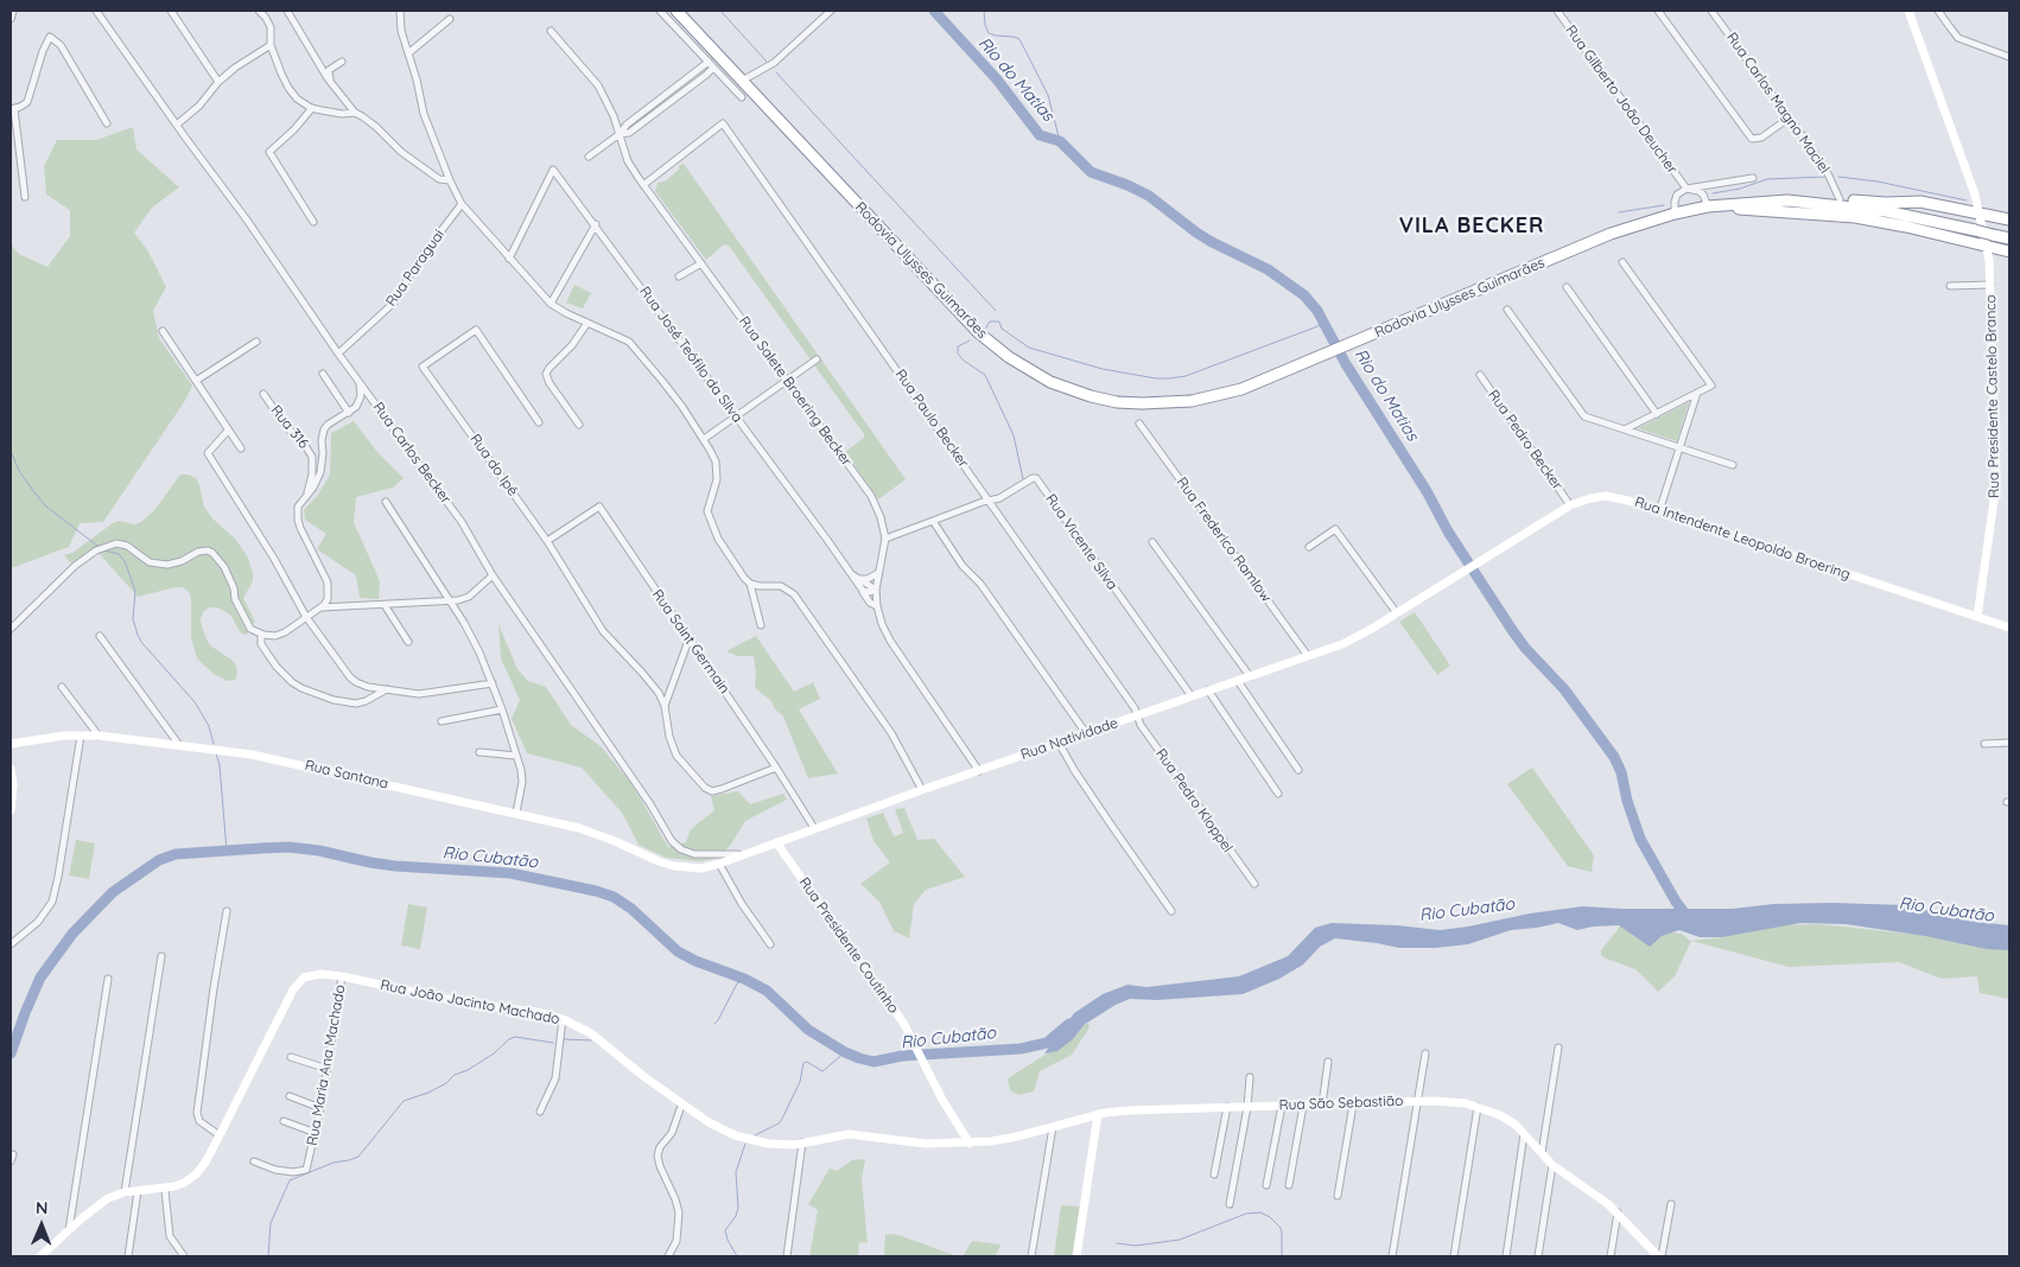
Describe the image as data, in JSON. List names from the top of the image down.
{
  "streets": {
    "highway": ["Rodovia Ulysses Guimarães"],
    "main road": [
      "Rua Presidente Castelo Branco",
      "Rua Intendente Leopoldo Broering",
      "Rua Natividade",
      "Rua Santana",
      "Rua Presidente Coutinho",
      "Rua João Jacinto Machado",
      "Rua São Sebastião"
    ],
    "street": [
      "Rua Gilberto João Deucher",
      "Rua Carlos Magno Maciel",
      "Rua Paraguai",
      "Rua José Teófilo da Silva",
      "Rua Salete Broering Becker",
      "Rua Paulo Becker",
      "Rua 316",
      "Rua Pedro Becker",
      "Rua Carlos Becker",
      "Rua do Ipê",
      "Rua Frederico Ramlow",
      "Rua Vicente Silva",
      "Rua Saint Germain",
      "Rua Pedro Kloppel",
      "Rua Maria Ana Machado"
    ]
  },
  "crossings": [
    ["Rua Gilberto João Deucher", "Rodovia Ulysses Guimarães"],
    ["Rua Paraguai", "Rua Carlos Becker"],
    ["Rua José Teófilo da Silva", "Rua Salete Broering Becker"],
    ["Rua Salete Broering Becker", "Rua Paulo Becker"],
    ["Rua Salete Broering Becker", "Rua Vicente Silva"],
    ["Rua Salete Broering Becker", "Rua Natividade"],
    ["Rua Presidente Castelo Branco", "Rua Intendente Leopoldo Broering"],
    ["Rua Paulo Becker", "Rua Vicente Silva"],
    ["Rua Paulo Becker", "Rua Natividade"],
    ["Rua Paulo Becker", "Rua Pedro Kloppel"],
    ["Rua Pedro Becker", "Rua Intendente Leopoldo Broering"],
    ["Rua Carlos Becker", "Rua Natividade"],
    ["Rua do Ipê", "Rua Saint Germain"],
    ["Rua Intendente Leopoldo Broering", "Rua Natividade"],
    ["Rua Frederico Ramlow", "Rua Natividade"],
    ["Rua Vicente Silva", "Rua Natividade"],
    ["Rua Saint Germain", "Rua Natividade"],
    ["Rua Natividade", "Rua Santana"],
    ["Rua Natividade", "Rua Pedro Kloppel"],
    ["Rua Natividade", "Rua Presidente Coutinho"],
    ["Rua Presidente Coutinho", "Rua João Jacinto Machado"],
    ["Rua Presidente Coutinho", "Rua São Sebastião"],
    ["Rua João Jacinto Machado", "Rua Maria Ana Machado"],
    ["Rua João Jacinto Machado", "Rua São Sebastião"]
  ],
  "districts": ["VILA BECKER"],
  "water": ["Rio do Matias", "Rio Cubatão"],
  "north": "top"
}
